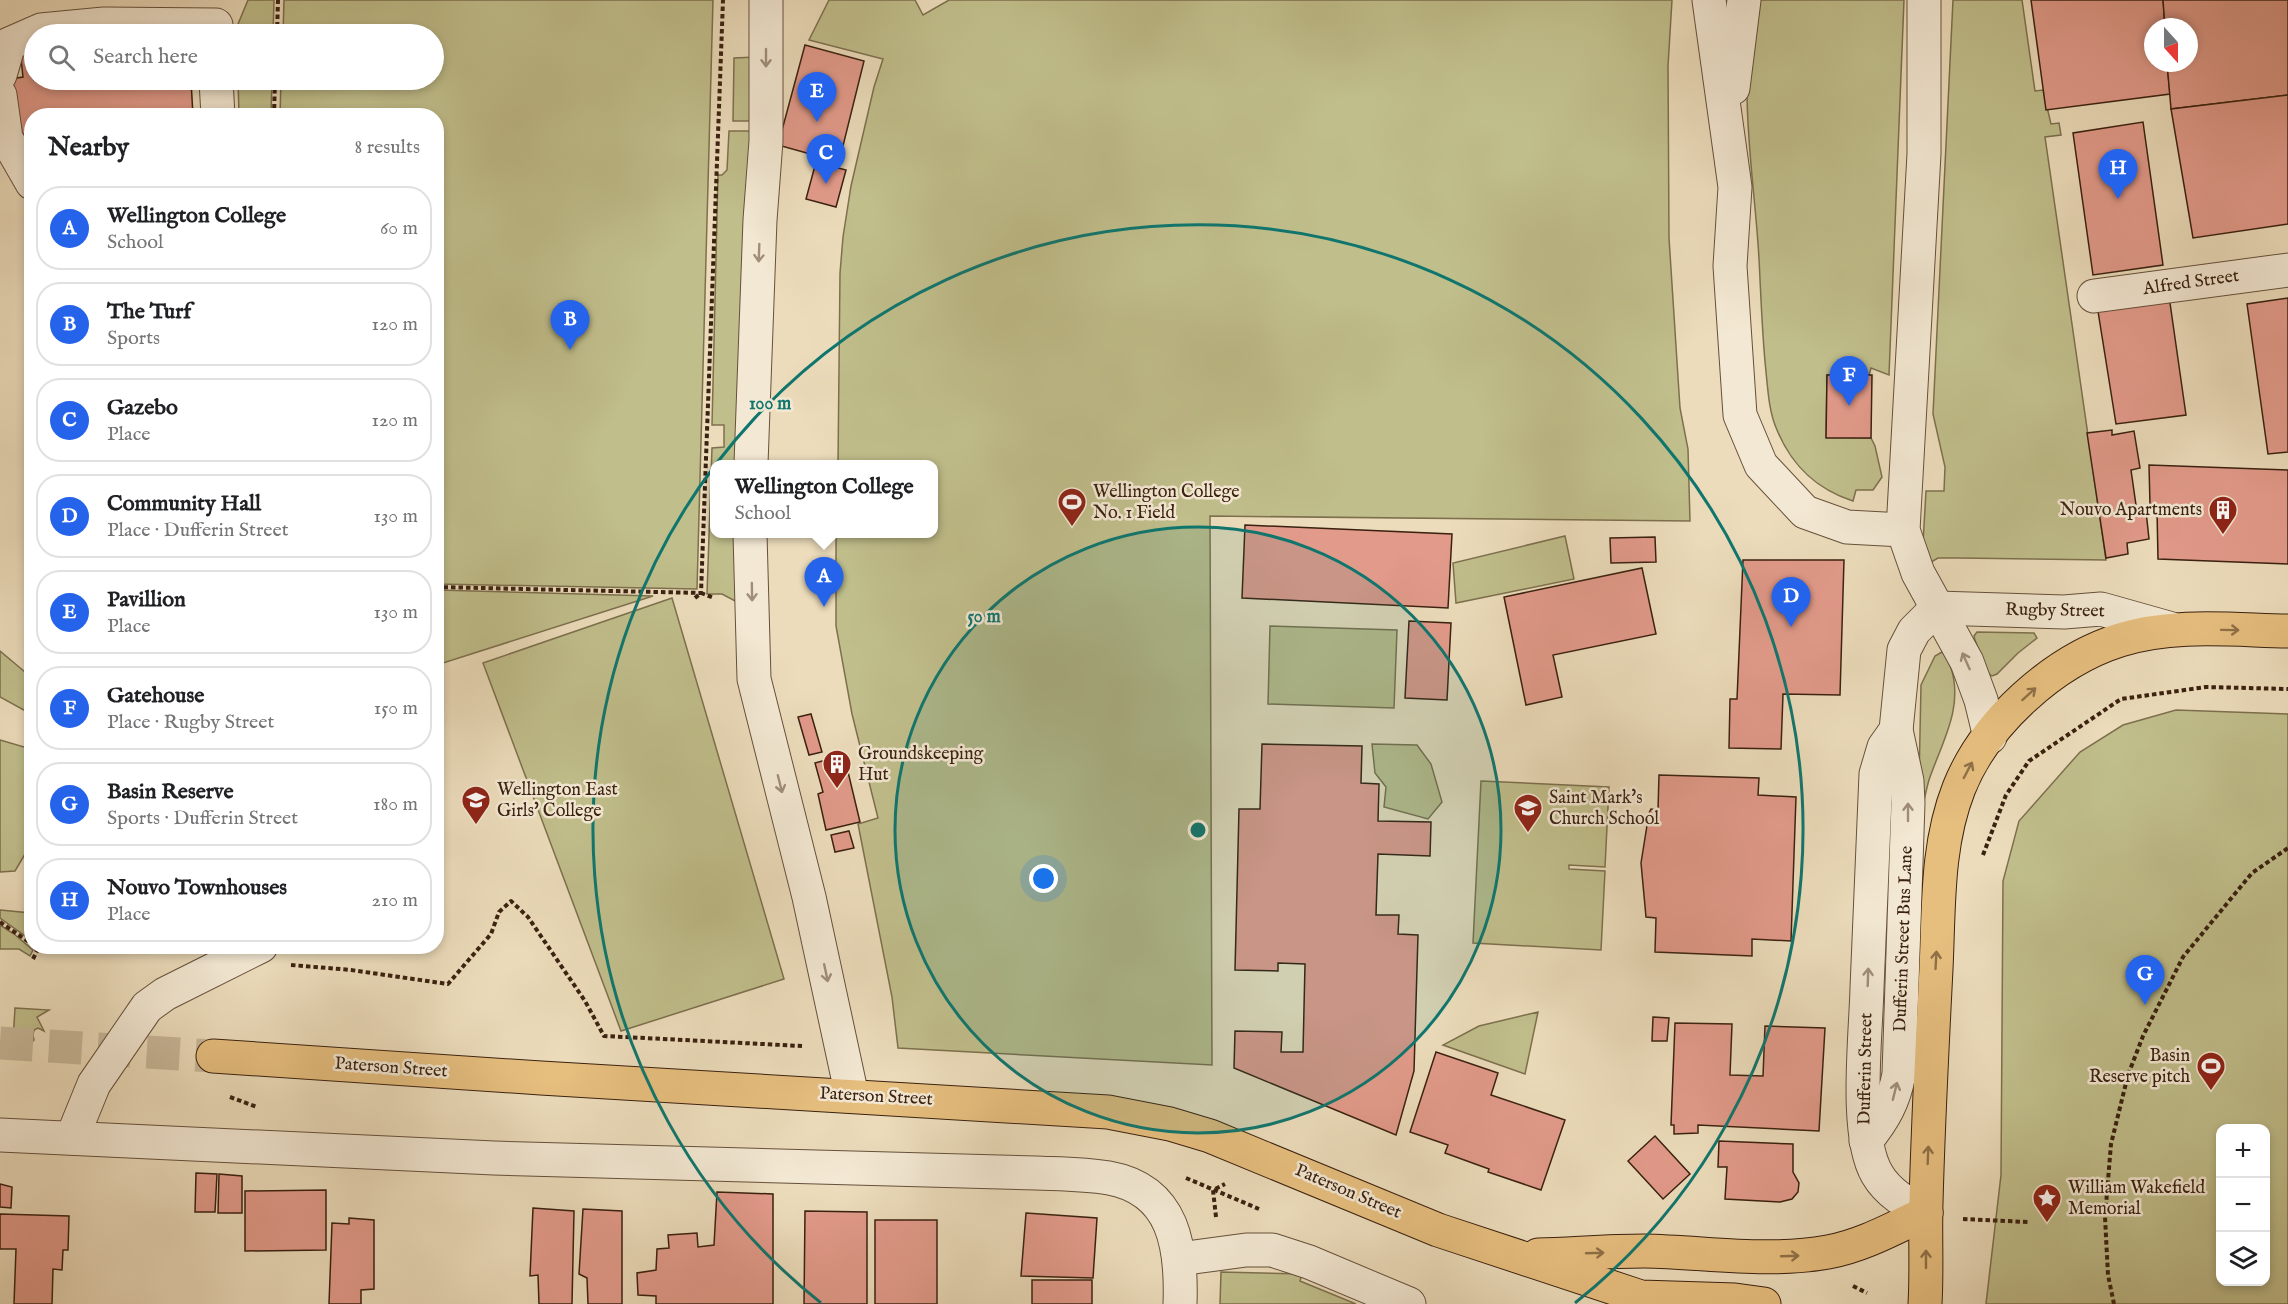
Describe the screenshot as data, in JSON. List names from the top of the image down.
{
  "streets": {
    "highway": ["Rugby Street", "Paterson Street"],
    "street": ["Alfred Street", "Dufferin Street Bus Lane", "Dufferin Street"]
  },
  "crossings": [
    ["Rugby Street", "Dufferin Street Bus Lane"],
    ["Dufferin Street Bus Lane", "Dufferin Street"],
    ["Paterson Street", "Dufferin Street"]
  ],
  "one_way": ["Rugby Street", "Dufferin Street Bus Lane"],
  "places": {
    "sports": ["Wellington College No. 1 Field", "Basin Reserve pitch"],
    "building": ["Nouvo Apartments", "Groundskeeping Hut"],
    "school or university": ["Wellington East Girls' College", "Saint Mark's Church School"],
    "place": ["William Wakefield Memorial"]
  },
  "north": "bottom",
  "page": {
    "search": "Search here",
    "pins": [
      "E",
      "C",
      "H",
      "B",
      "F",
      "A",
      "D",
      "G"
    ],
    "heading": ["Nearby", "8 results"],
    "list": [
      {
        "mark": "A",
        "name": "Wellington College",
        "note": "School",
        "value": "60 m"
      },
      {
        "mark": "B",
        "name": "The Turf",
        "note": "Sports",
        "value": "120 m"
      },
      {
        "mark": "C",
        "name": "Gazebo",
        "note": "Place",
        "value": "120 m"
      },
      {
        "mark": "D",
        "name": "Community Hall",
        "note": "Place · Dufferin Street",
        "value": "130 m"
      },
      {
        "mark": "E",
        "name": "Pavillion",
        "note": "Place",
        "value": "130 m"
      },
      {
        "mark": "F",
        "name": "Gatehouse",
        "note": "Place · Rugby Street",
        "value": "150 m"
      },
      {
        "mark": "G",
        "name": "Basin Reserve",
        "note": "Sports · Dufferin Street",
        "value": "180 m"
      },
      {
        "mark": "H",
        "name": "Nouvo Townhouses",
        "note": "Place",
        "value": "210 m"
      }
    ],
    "popup": ["Wellington College", "School"],
    "map_buttons": ["+", "−"]
  },
  "rings": ["100 m", "50 m"]
}
